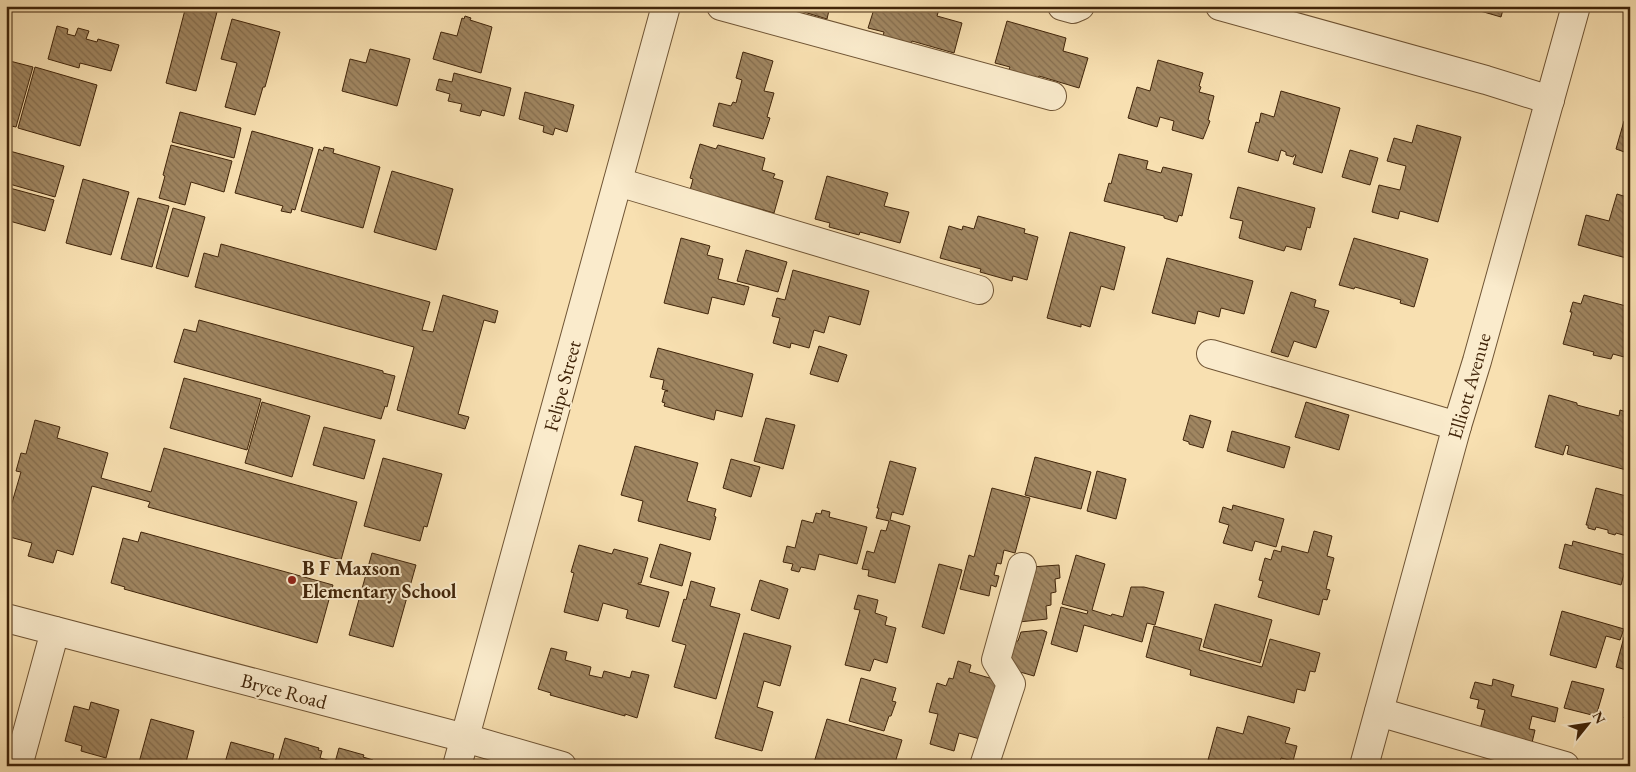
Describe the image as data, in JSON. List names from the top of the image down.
{
  "streets": {
    "street": ["Felipe Street", "Elliott Avenue", "Bryce Road"]
  },
  "crossings": [
    ["Felipe Street", "Bryce Road"]
  ],
  "places": ["B F Maxson Elementary School"],
  "north": "top right"
}
